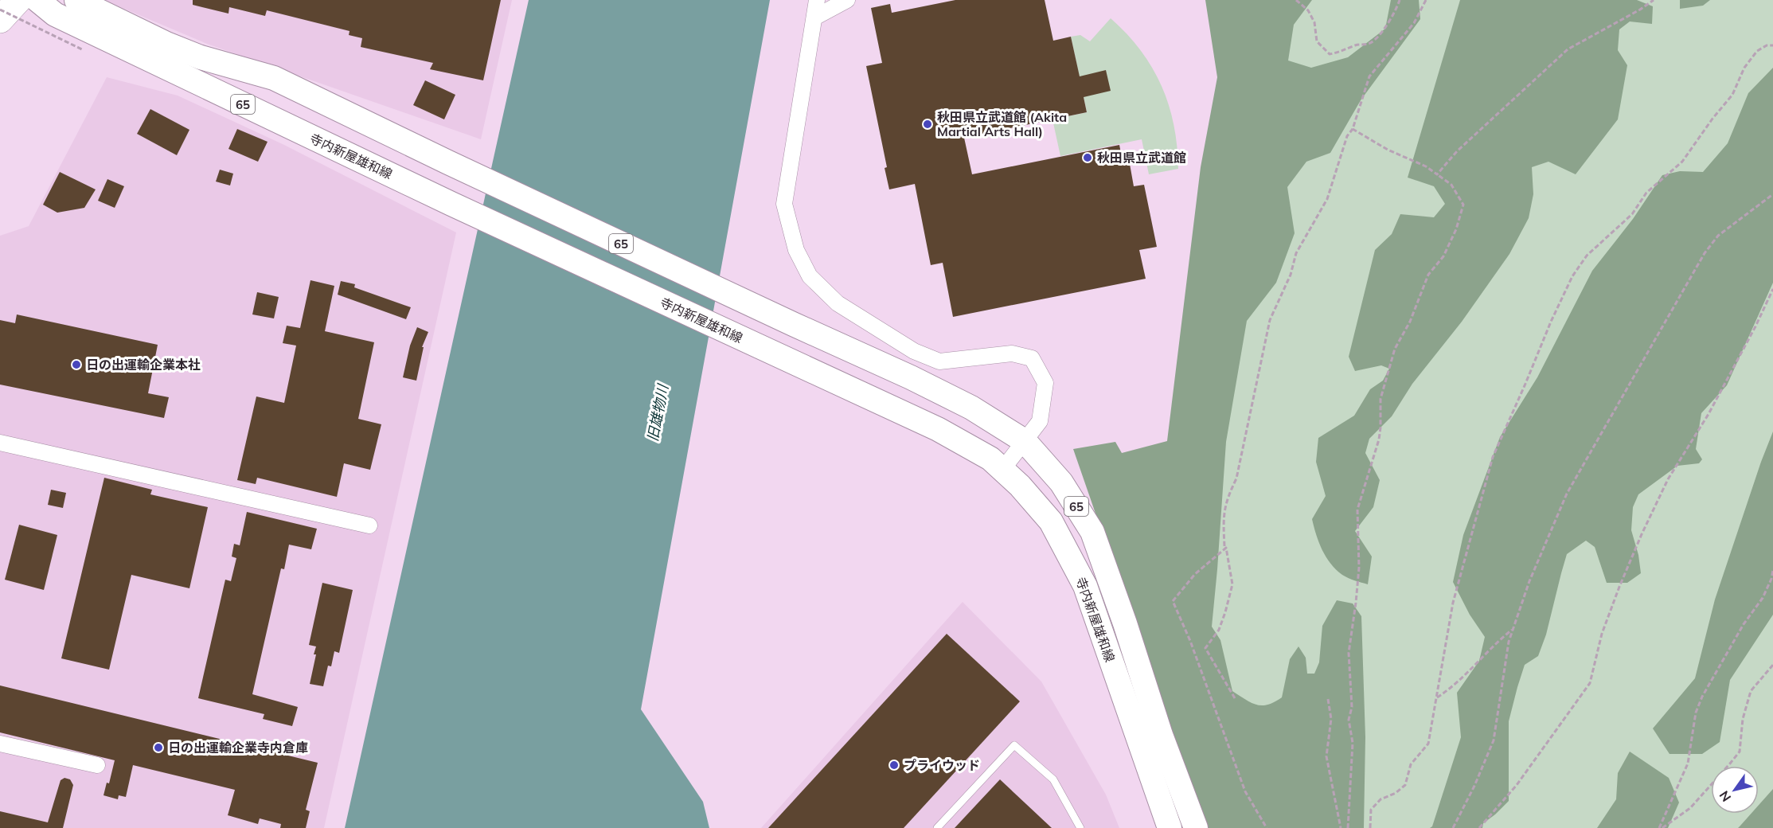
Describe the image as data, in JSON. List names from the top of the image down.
{
  "streets": {
    "main road": ["65", "寺内新屋雄和線"]
  },
  "water": ["旧雄物川"],
  "places": [
    "秋田県立武道館 (Akita Martial Arts Hall)",
    "秋田県立武道館",
    "日の出運輸企業本社",
    "日の出運輸企業寺内倉庫",
    "プライウッド"
  ],
  "north": "bottom left"
}
